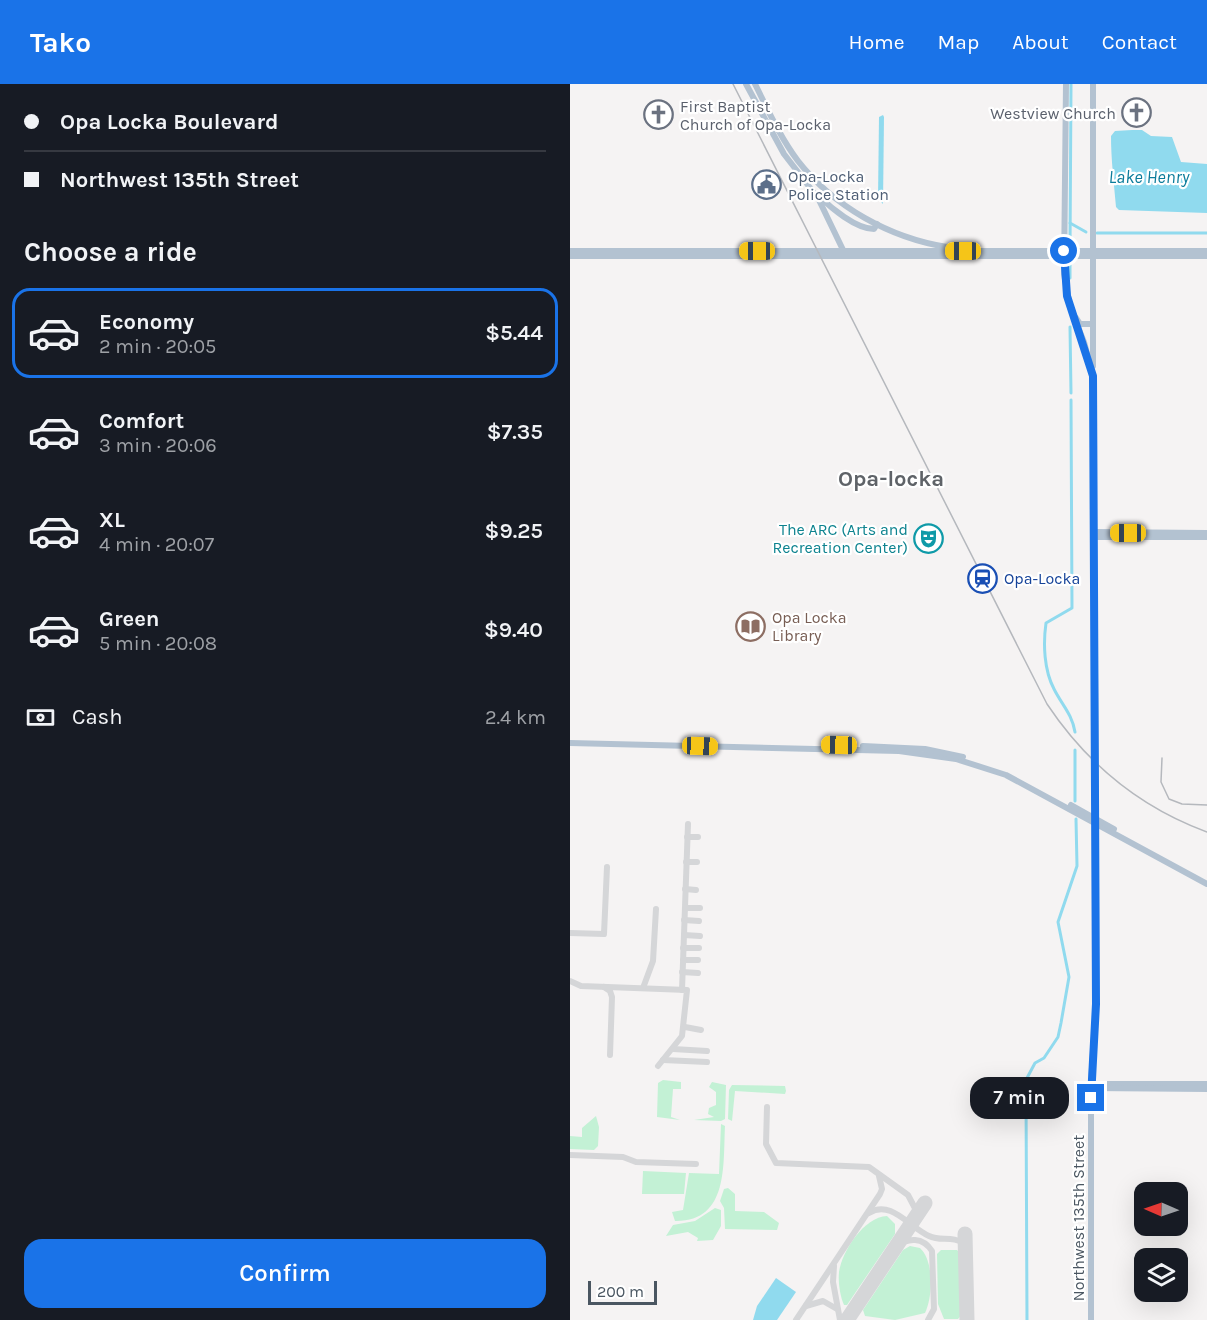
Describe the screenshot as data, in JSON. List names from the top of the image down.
{
  "streets": {
    "main road": ["Northwest 135th Street"]
  },
  "districts": ["Opa-locka"],
  "water": ["Lake Henry"],
  "places": {
    "church": ["Westview Church", "First Baptist Church of Opa-Locka"],
    "public building": ["Opa-Locka Police Station"],
    "theatre": ["The ARC (Arts and Recreation Center)"],
    "station": ["Opa-Locka"],
    "library": ["Opa Locka Library"]
  },
  "scale_bar": "200 m",
  "north": "left",
  "page": {
    "header": "Tako",
    "nav": [
      "Home",
      "Map",
      "About",
      "Contact"
    ],
    "banner": ["Opa Locka Boulevard", "Northwest 135th Street"],
    "heading": "Choose a ride",
    "list": [
      {
        "name": "Economy",
        "note": "2 min · 20:05",
        "value": "$5.44"
      },
      {
        "name": "Comfort",
        "note": "3 min · 20:06",
        "value": "$7.35"
      },
      {
        "name": "XL",
        "note": "4 min · 20:07",
        "value": "$9.25"
      },
      {
        "name": "Green",
        "note": "5 min · 20:08",
        "value": "$9.40"
      }
    ],
    "pay": ["Cash", "2.4 km"],
    "bubble": "7 min",
    "buttons": "Confirm",
    "scale": "200 m"
  }
}
